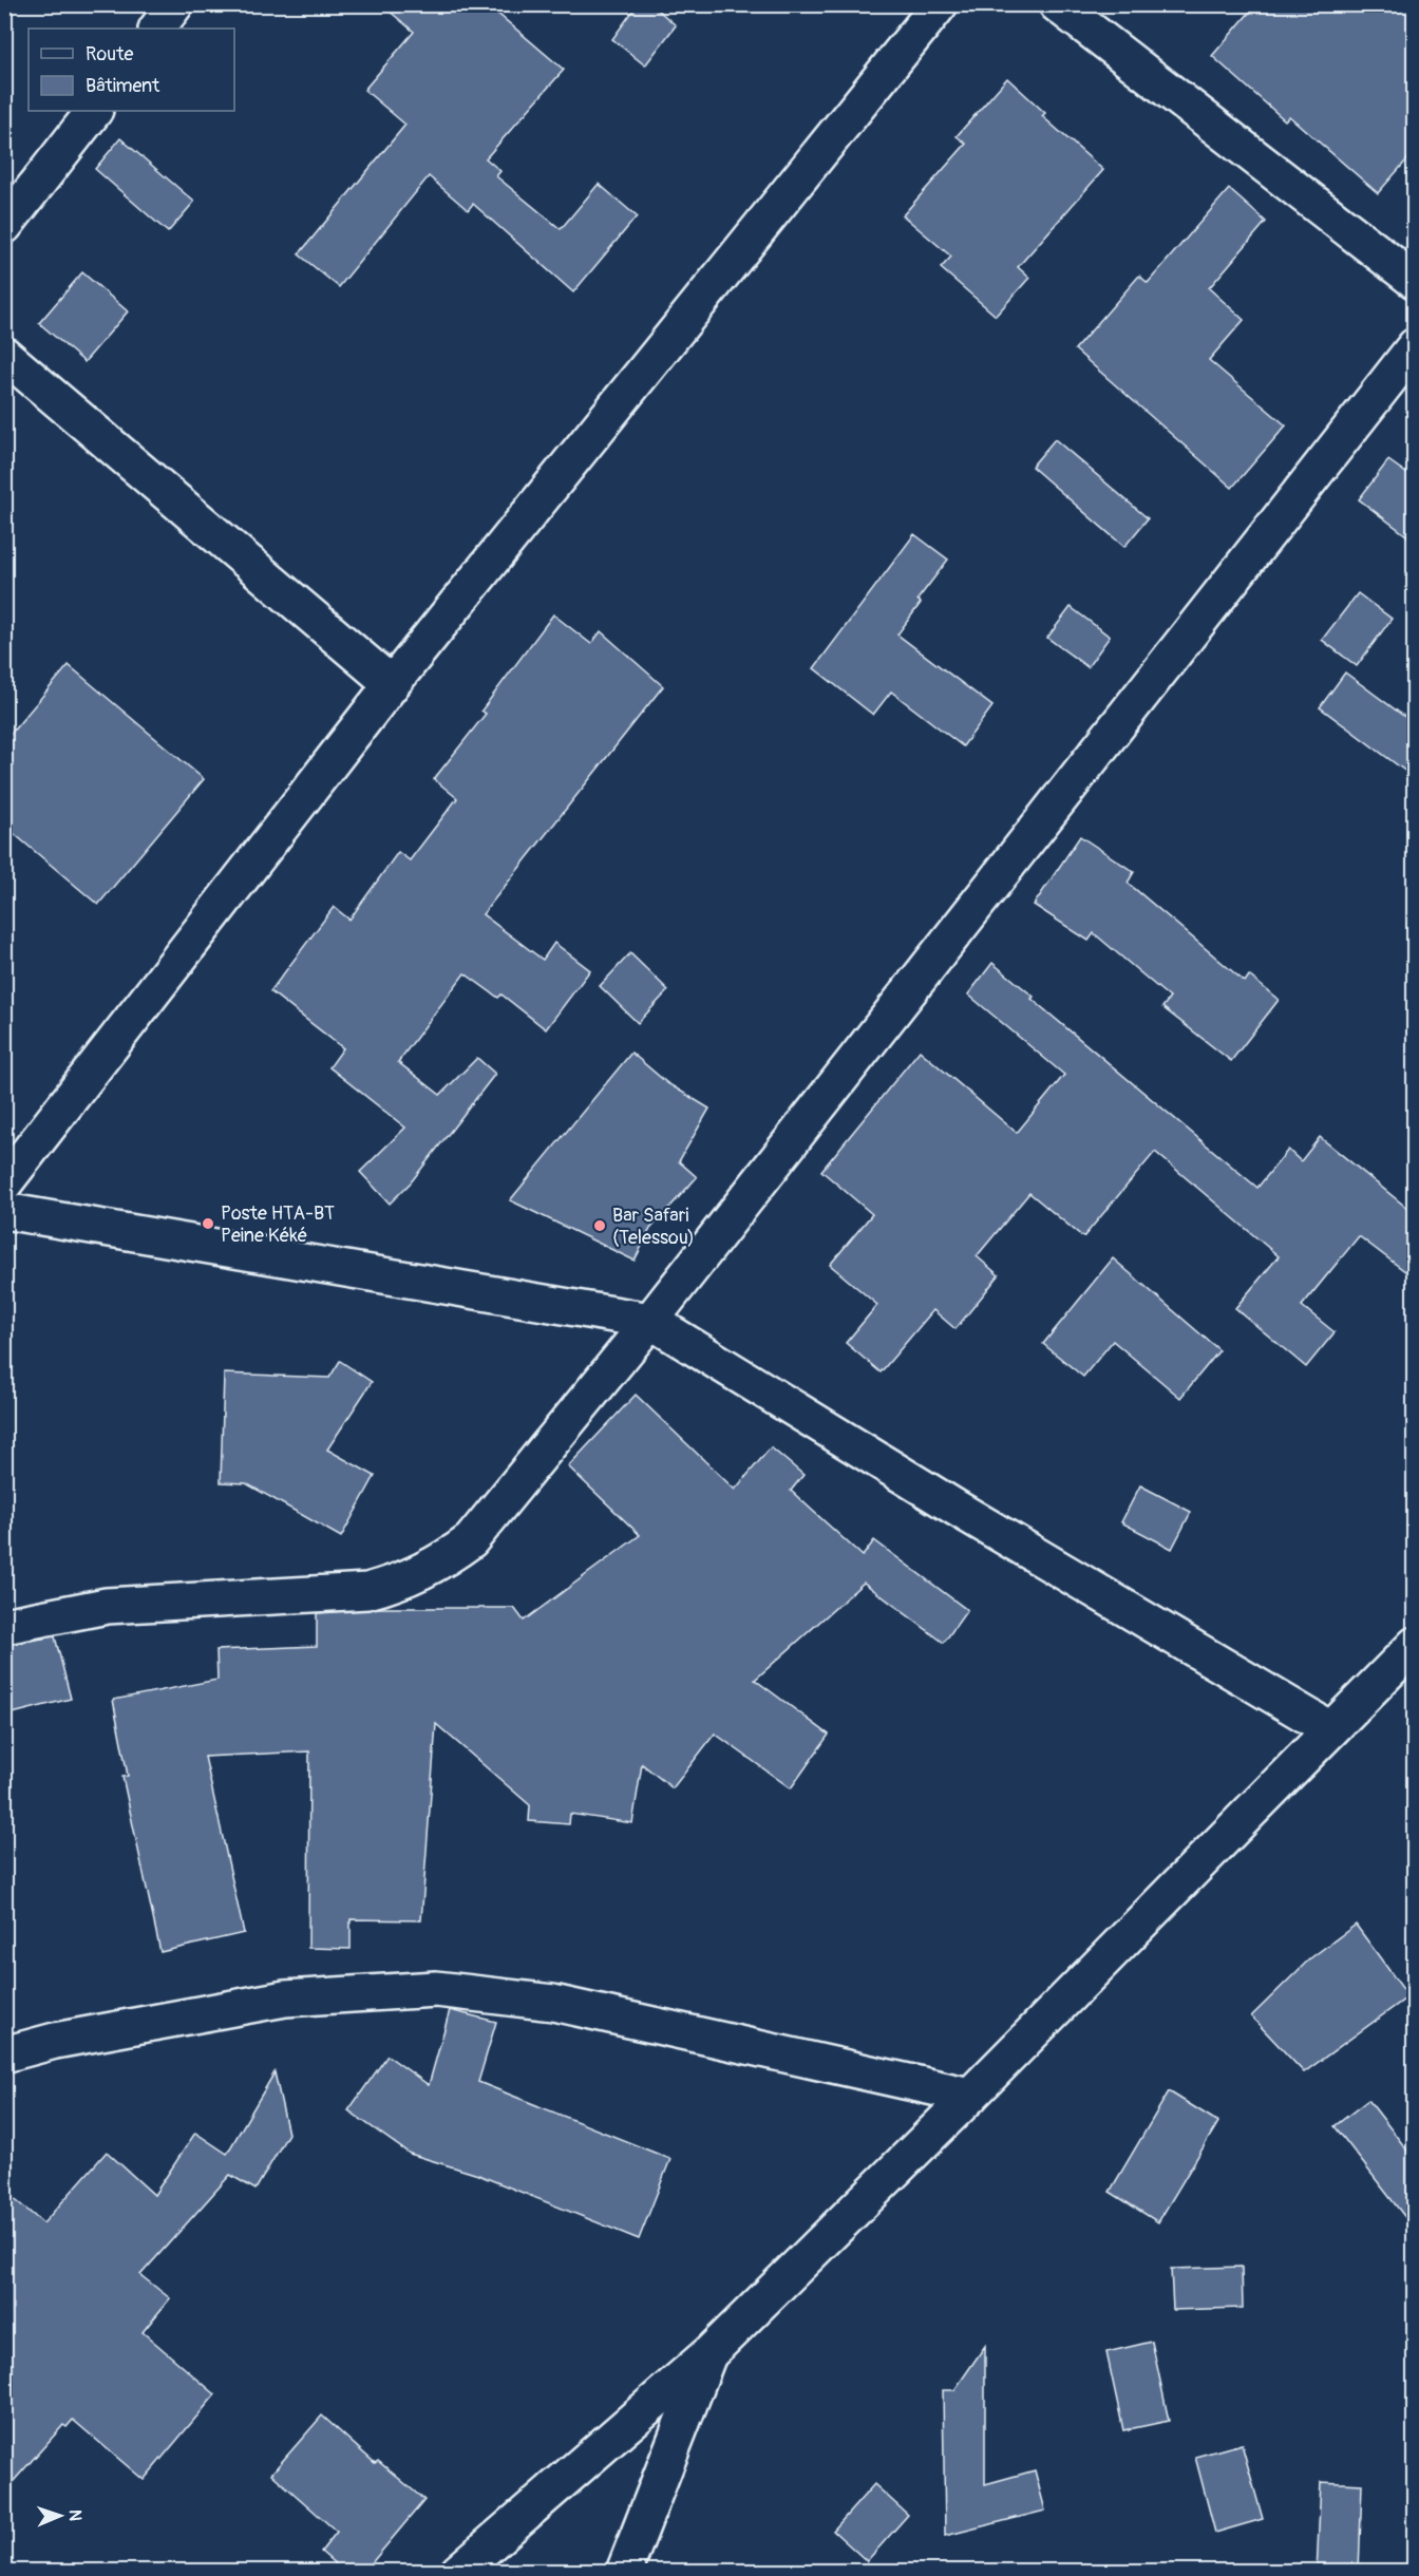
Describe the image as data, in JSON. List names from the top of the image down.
{
  "places": ["Poste HTA-BT Peine Kéké", "Bar Safari (Telessou)"],
  "legend": ["Route", "Bâtiment"],
  "north": "right"
}
